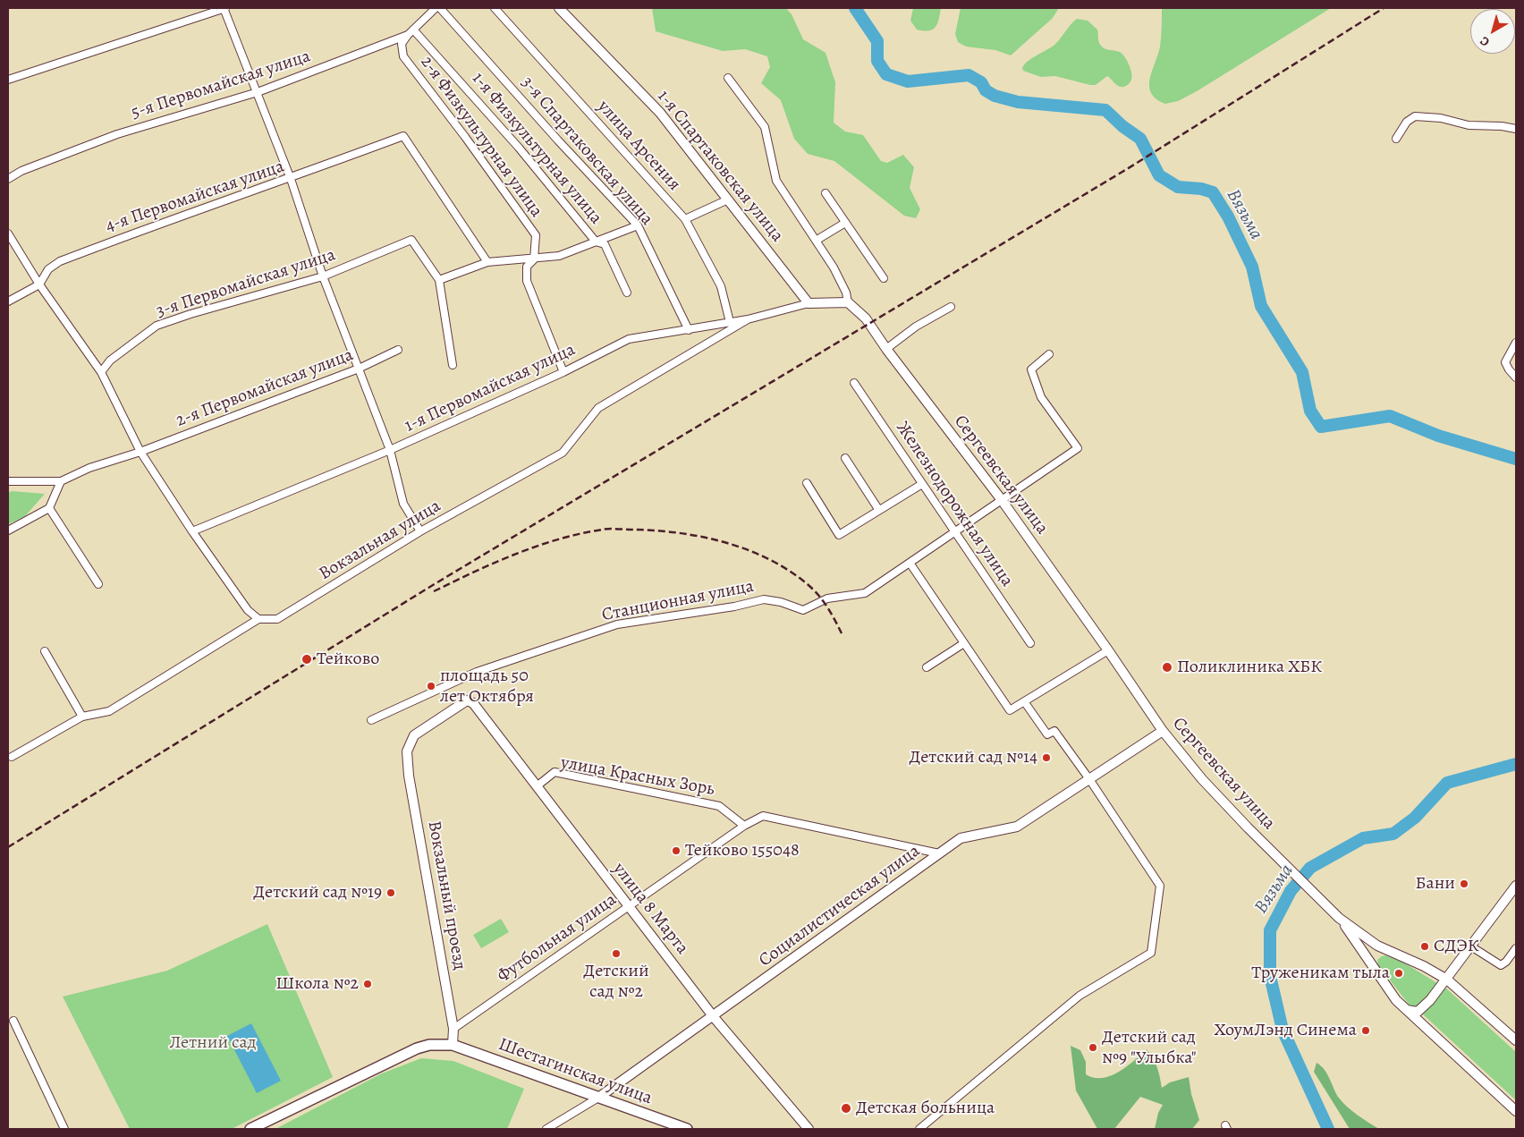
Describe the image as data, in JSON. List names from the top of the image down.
{
  "streets": {
    "main road": ["Шестагинская улица"],
    "street": [
      "5-я Первомайская улица",
      "2-я Физкультурная улица",
      "улица Арсения",
      "1-я Физкультурная улица",
      "3-я Спартаковская улица",
      "1-я Спартаковская улица",
      "4-я Первомайская улица",
      "3-я Первомайская улица",
      "2-я Первомайская улица",
      "1-я Первомайская улица",
      "Сергеевская улица",
      "Железнодорожная улица",
      "Вокзальная улица",
      "Станционная улица",
      "улица Красных Зорь",
      "Вокзальный проезд",
      "Социалистическая улица",
      "улица 8 Марта",
      "Футбольная улица"
    ]
  },
  "crossings": [
    ["5-я Первомайская улица", "2-я Физкультурная улица"],
    ["5-я Первомайская улица", "1-я Физкультурная улица"],
    ["2-я Физкультурная улица", "1-я Первомайская улица"],
    ["улица Арсения", "1-я Первомайская улица"],
    ["3-я Спартаковская улица", "1-я Первомайская улица"],
    ["1-я Спартаковская улица", "1-я Первомайская улица"],
    ["1-я Первомайская улица", "Вокзальная улица"],
    ["Сергеевская улица", "Станционная улица"],
    ["Сергеевская улица", "Социалистическая улица"],
    ["Железнодорожная улица", "Станционная улица"],
    ["улица Красных Зорь", "улица 8 Марта"],
    ["улица Красных Зорь", "Футбольная улица"],
    ["Вокзальный проезд", "улица 8 Марта"],
    ["Вокзальный проезд", "Футбольная улица"],
    ["Вокзальный проезд", "Шестагинская улица"],
    ["Социалистическая улица", "улица 8 Марта"],
    ["Социалистическая улица", "Шестагинская улица"],
    ["улица 8 Марта", "Футбольная улица"]
  ],
  "water": ["Вязьма"],
  "parks": ["Летний сад"],
  "places": [
    "Тейково",
    "Поликлиника ХБК",
    "площадь 50 лет Октября",
    "Детский сад №14",
    "Тейково 155048",
    "Бани",
    "Детский сад №19",
    "СДЭК",
    "Детский сад №2",
    "Труженикам тыла",
    "Школа №2",
    "ХоумЛэнд Синема",
    "Детский сад №9 \"Улыбка\"",
    "Детская больница"
  ],
  "north": "bottom left"
}
